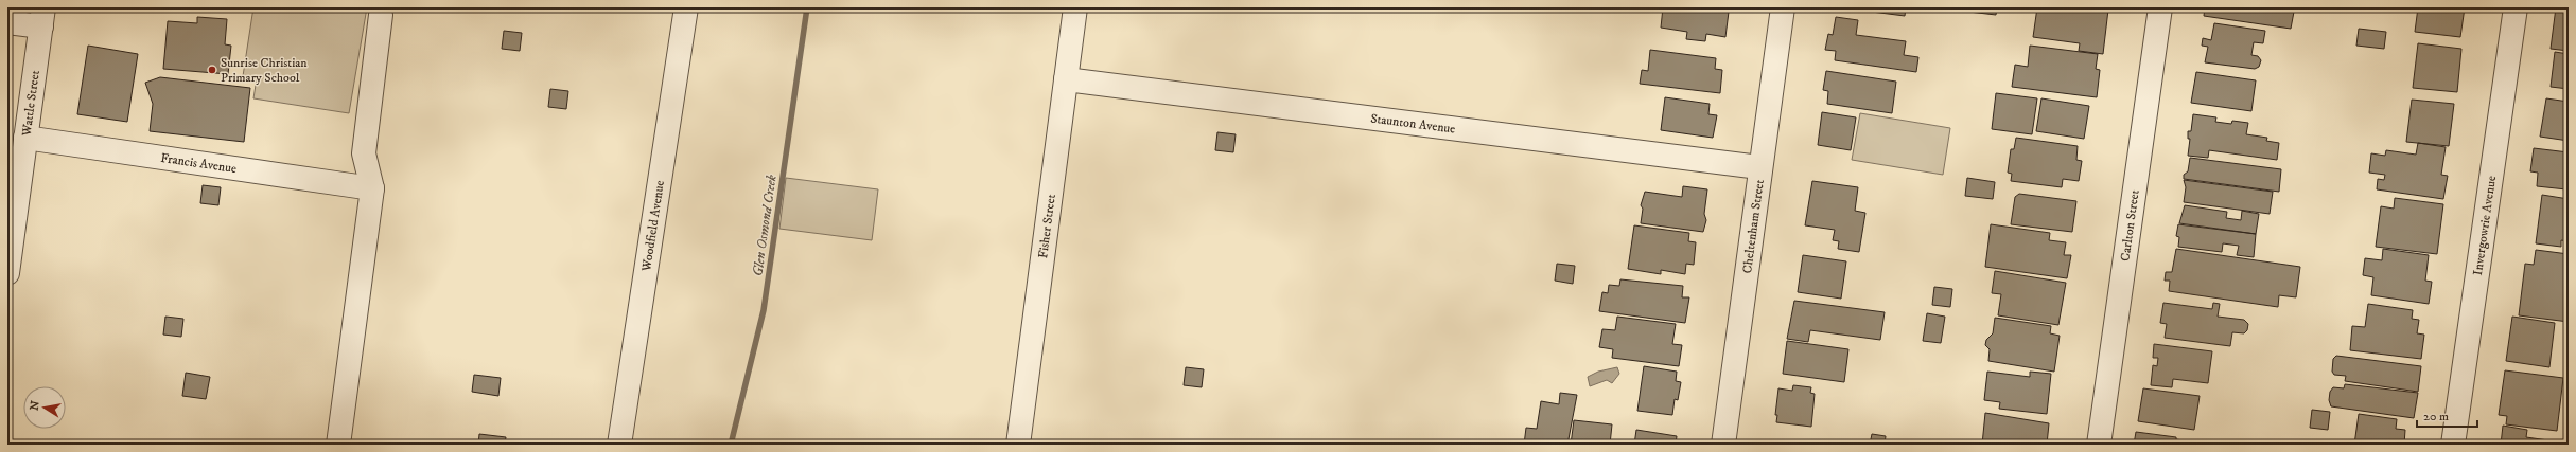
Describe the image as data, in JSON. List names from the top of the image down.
{
  "streets": {
    "street": [
      "Wattle Street",
      "Staunton Avenue",
      "Francis Avenue",
      "Fisher Street",
      "Cheltenham Street",
      "Woodfield Avenue",
      "Carlton Street",
      "Invergowrie Avenue"
    ]
  },
  "crossings": [
    ["Wattle Street", "Francis Avenue"],
    ["Staunton Avenue", "Fisher Street"],
    ["Staunton Avenue", "Cheltenham Street"]
  ],
  "water": ["Glen Osmond Creek"],
  "places": ["Sunrise Christian Primary School"],
  "scale_bar": "20 m",
  "north": "left"
}
